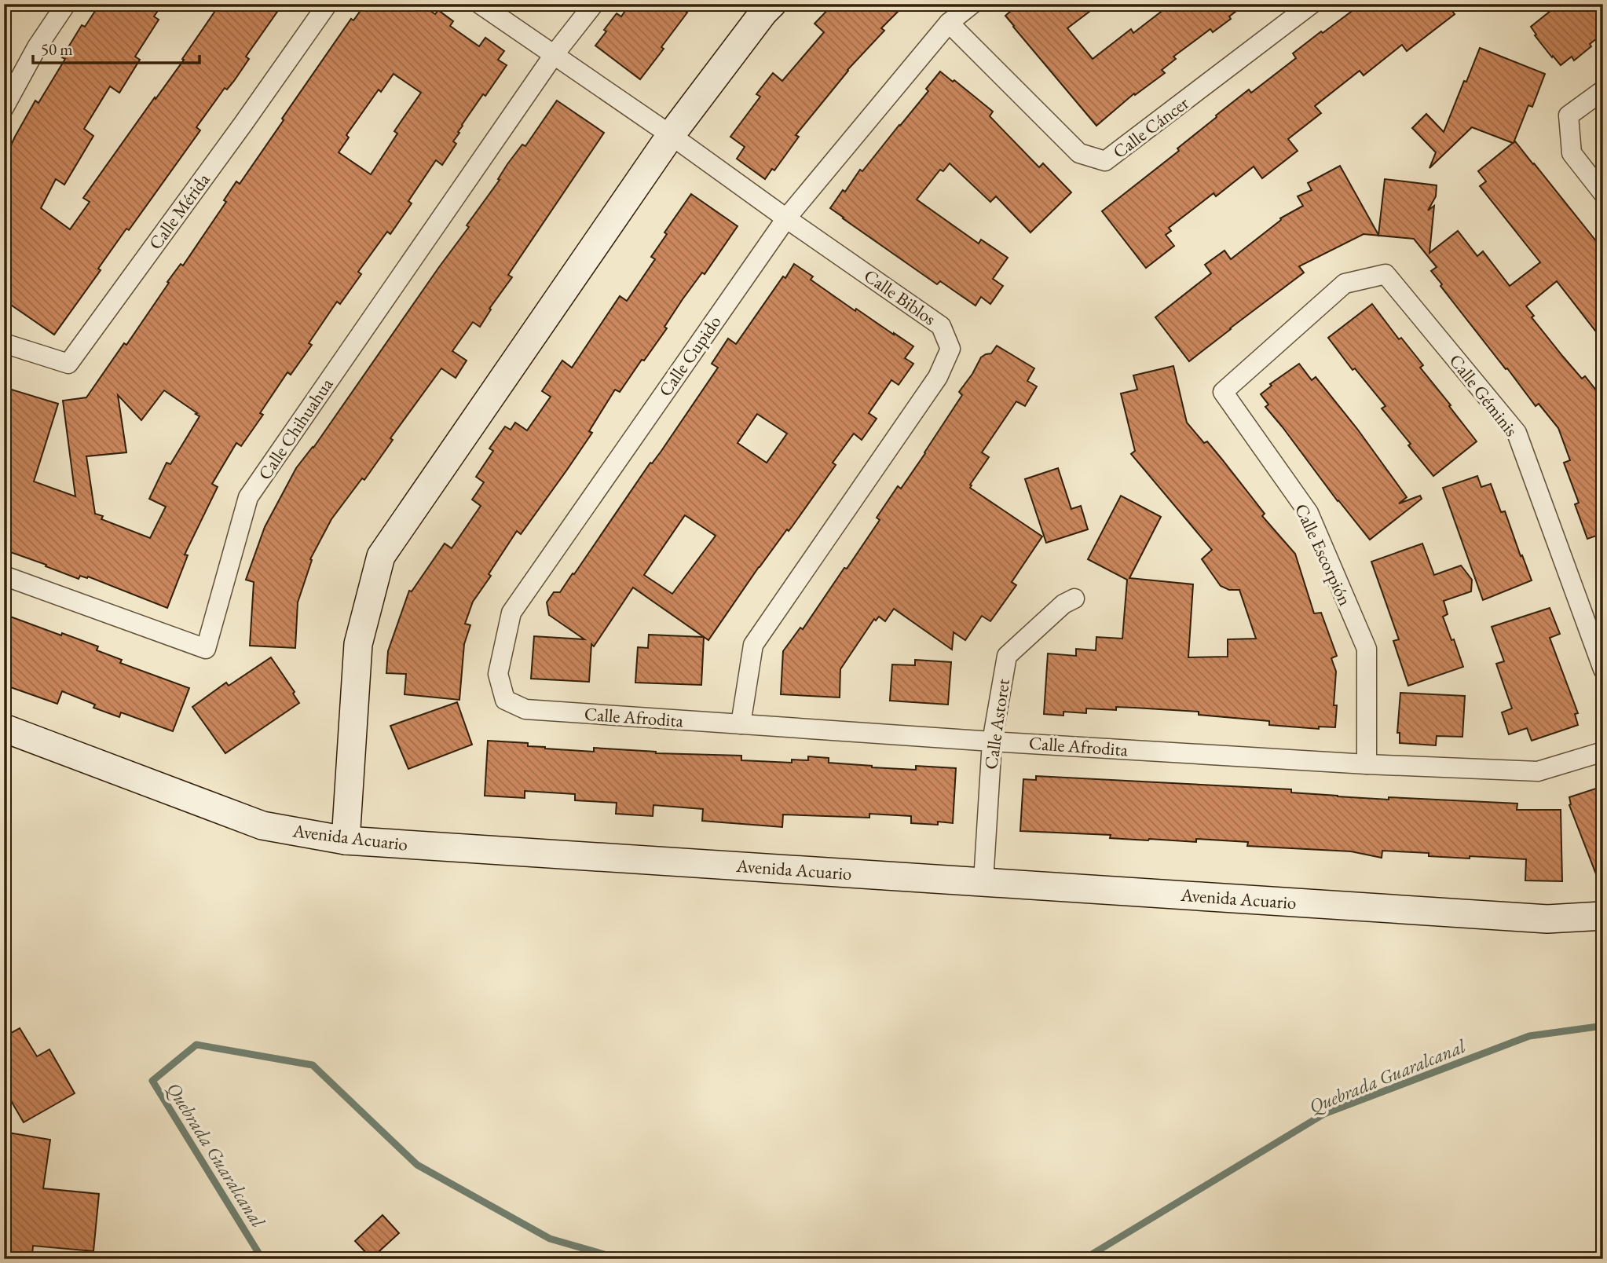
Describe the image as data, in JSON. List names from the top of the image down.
{
  "streets": {
    "street": [
      "Calle Cáncer",
      "Calle Mérida",
      "Calle Biblos",
      "Calle Cupido",
      "Calle Géminis",
      "Calle Chihuahua",
      "Calle Escorpión",
      "Calle Afrodita",
      "Calle Astoret",
      "Avenida Acuario"
    ]
  },
  "crossings": [
    ["Calle Cáncer", "Calle Cupido"],
    ["Calle Biblos", "Calle Cupido"],
    ["Calle Biblos", "Calle Chihuahua"],
    ["Calle Biblos", "Calle Afrodita"],
    ["Calle Cupido", "Calle Afrodita"],
    ["Calle Géminis", "Calle Escorpión"],
    ["Calle Escorpión", "Calle Afrodita"],
    ["Calle Afrodita", "Calle Astoret"],
    ["Calle Astoret", "Avenida Acuario"]
  ],
  "water": ["Quebrada Guaralcanal"],
  "scale_bar": "50 m"
}
